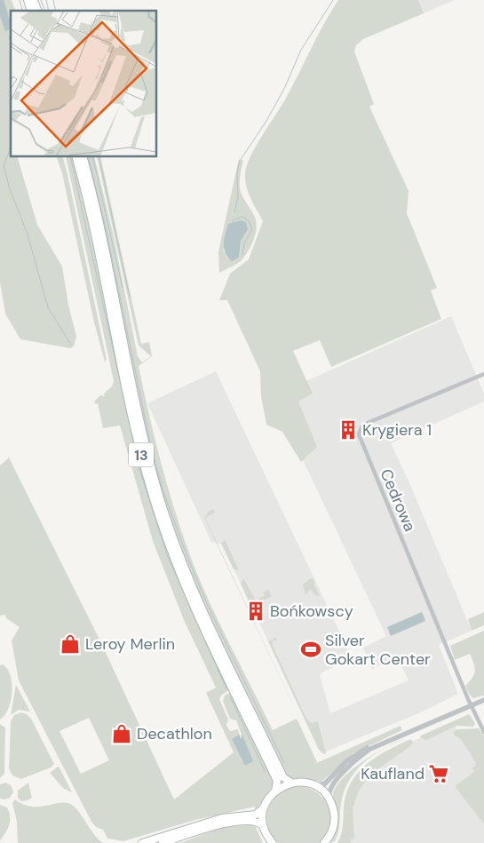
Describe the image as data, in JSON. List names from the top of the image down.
{
  "streets": {
    "main road": ["13"],
    "street": ["Cedrowa"]
  },
  "places": {
    "building": ["Krygiera 1", "Bońkowscy"],
    "shop": ["Leroy Merlin", "Decathlon"],
    "sports": ["Silver Gokart Center"],
    "supermarket": ["Kaufland"]
  }
}
